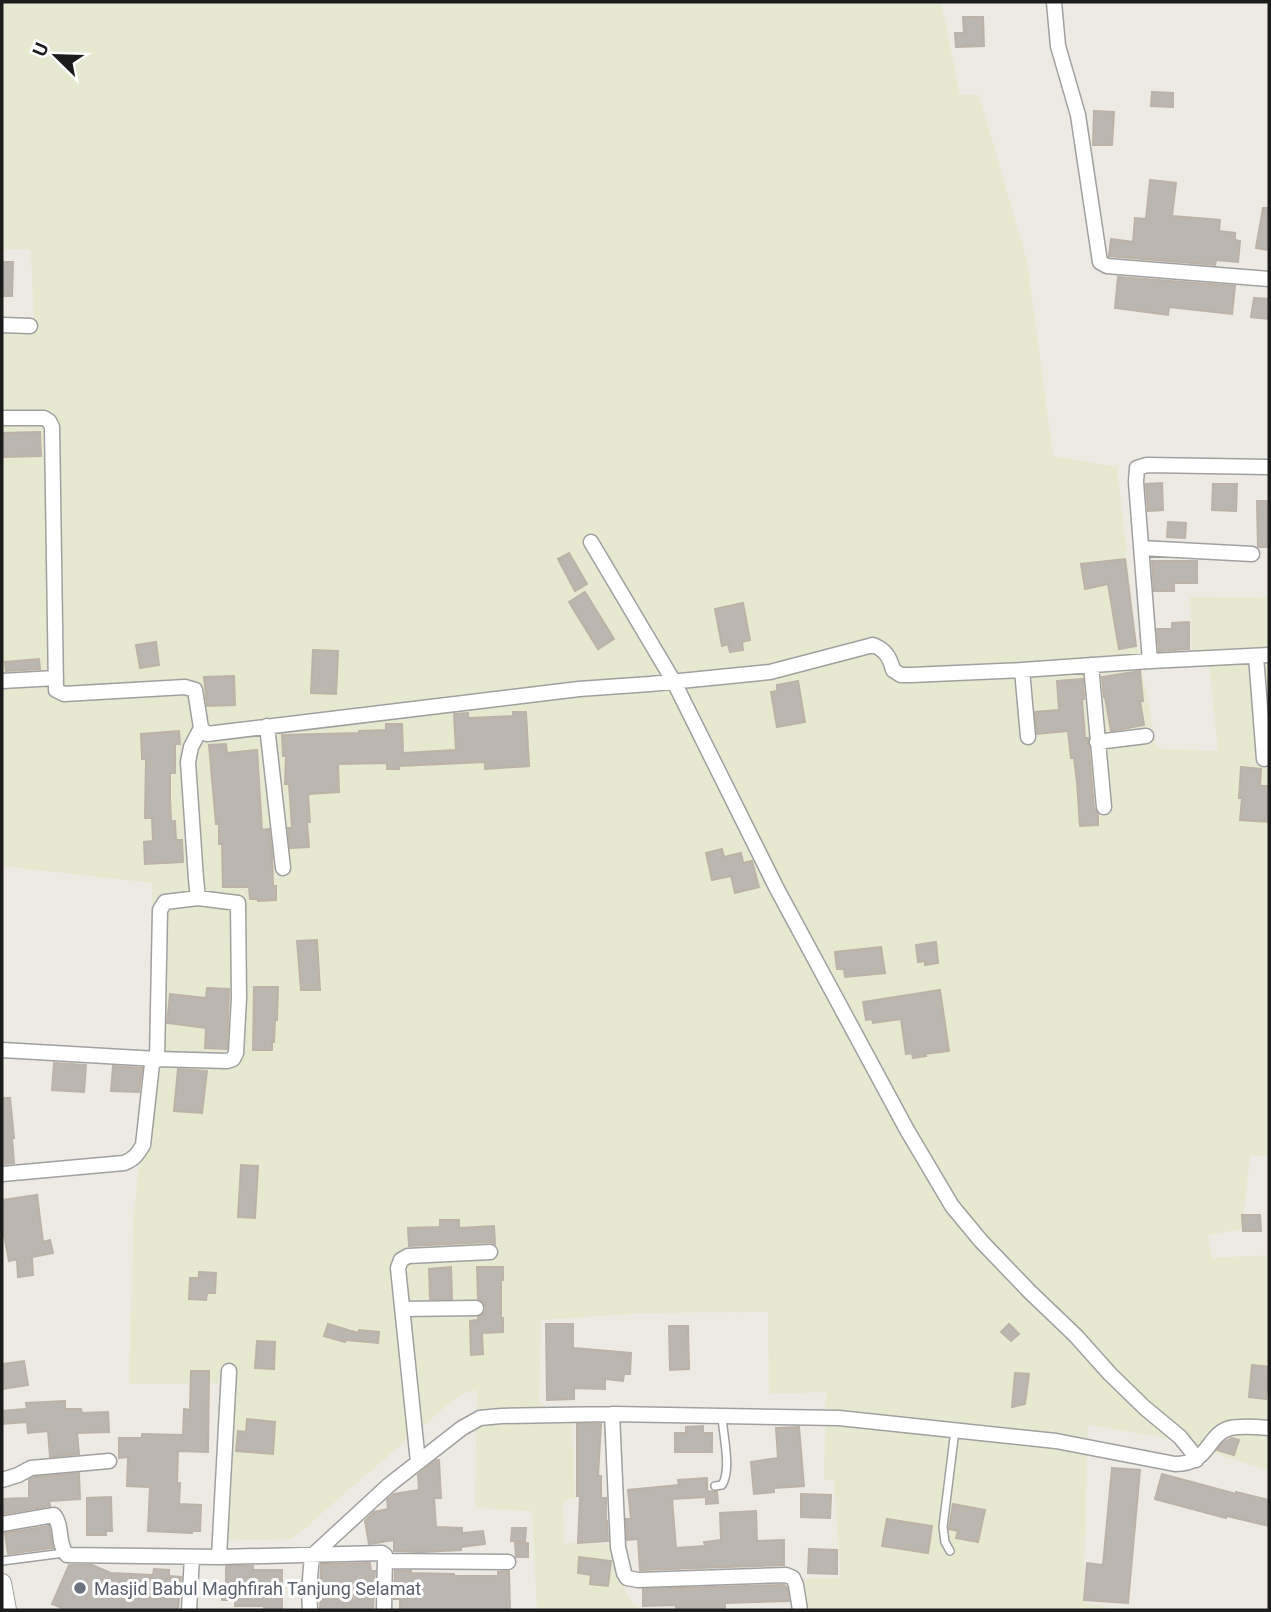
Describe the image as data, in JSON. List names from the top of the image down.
{
  "places": ["Masjid Babul Maghfirah Tanjung Selamat"],
  "north": "top left"
}
